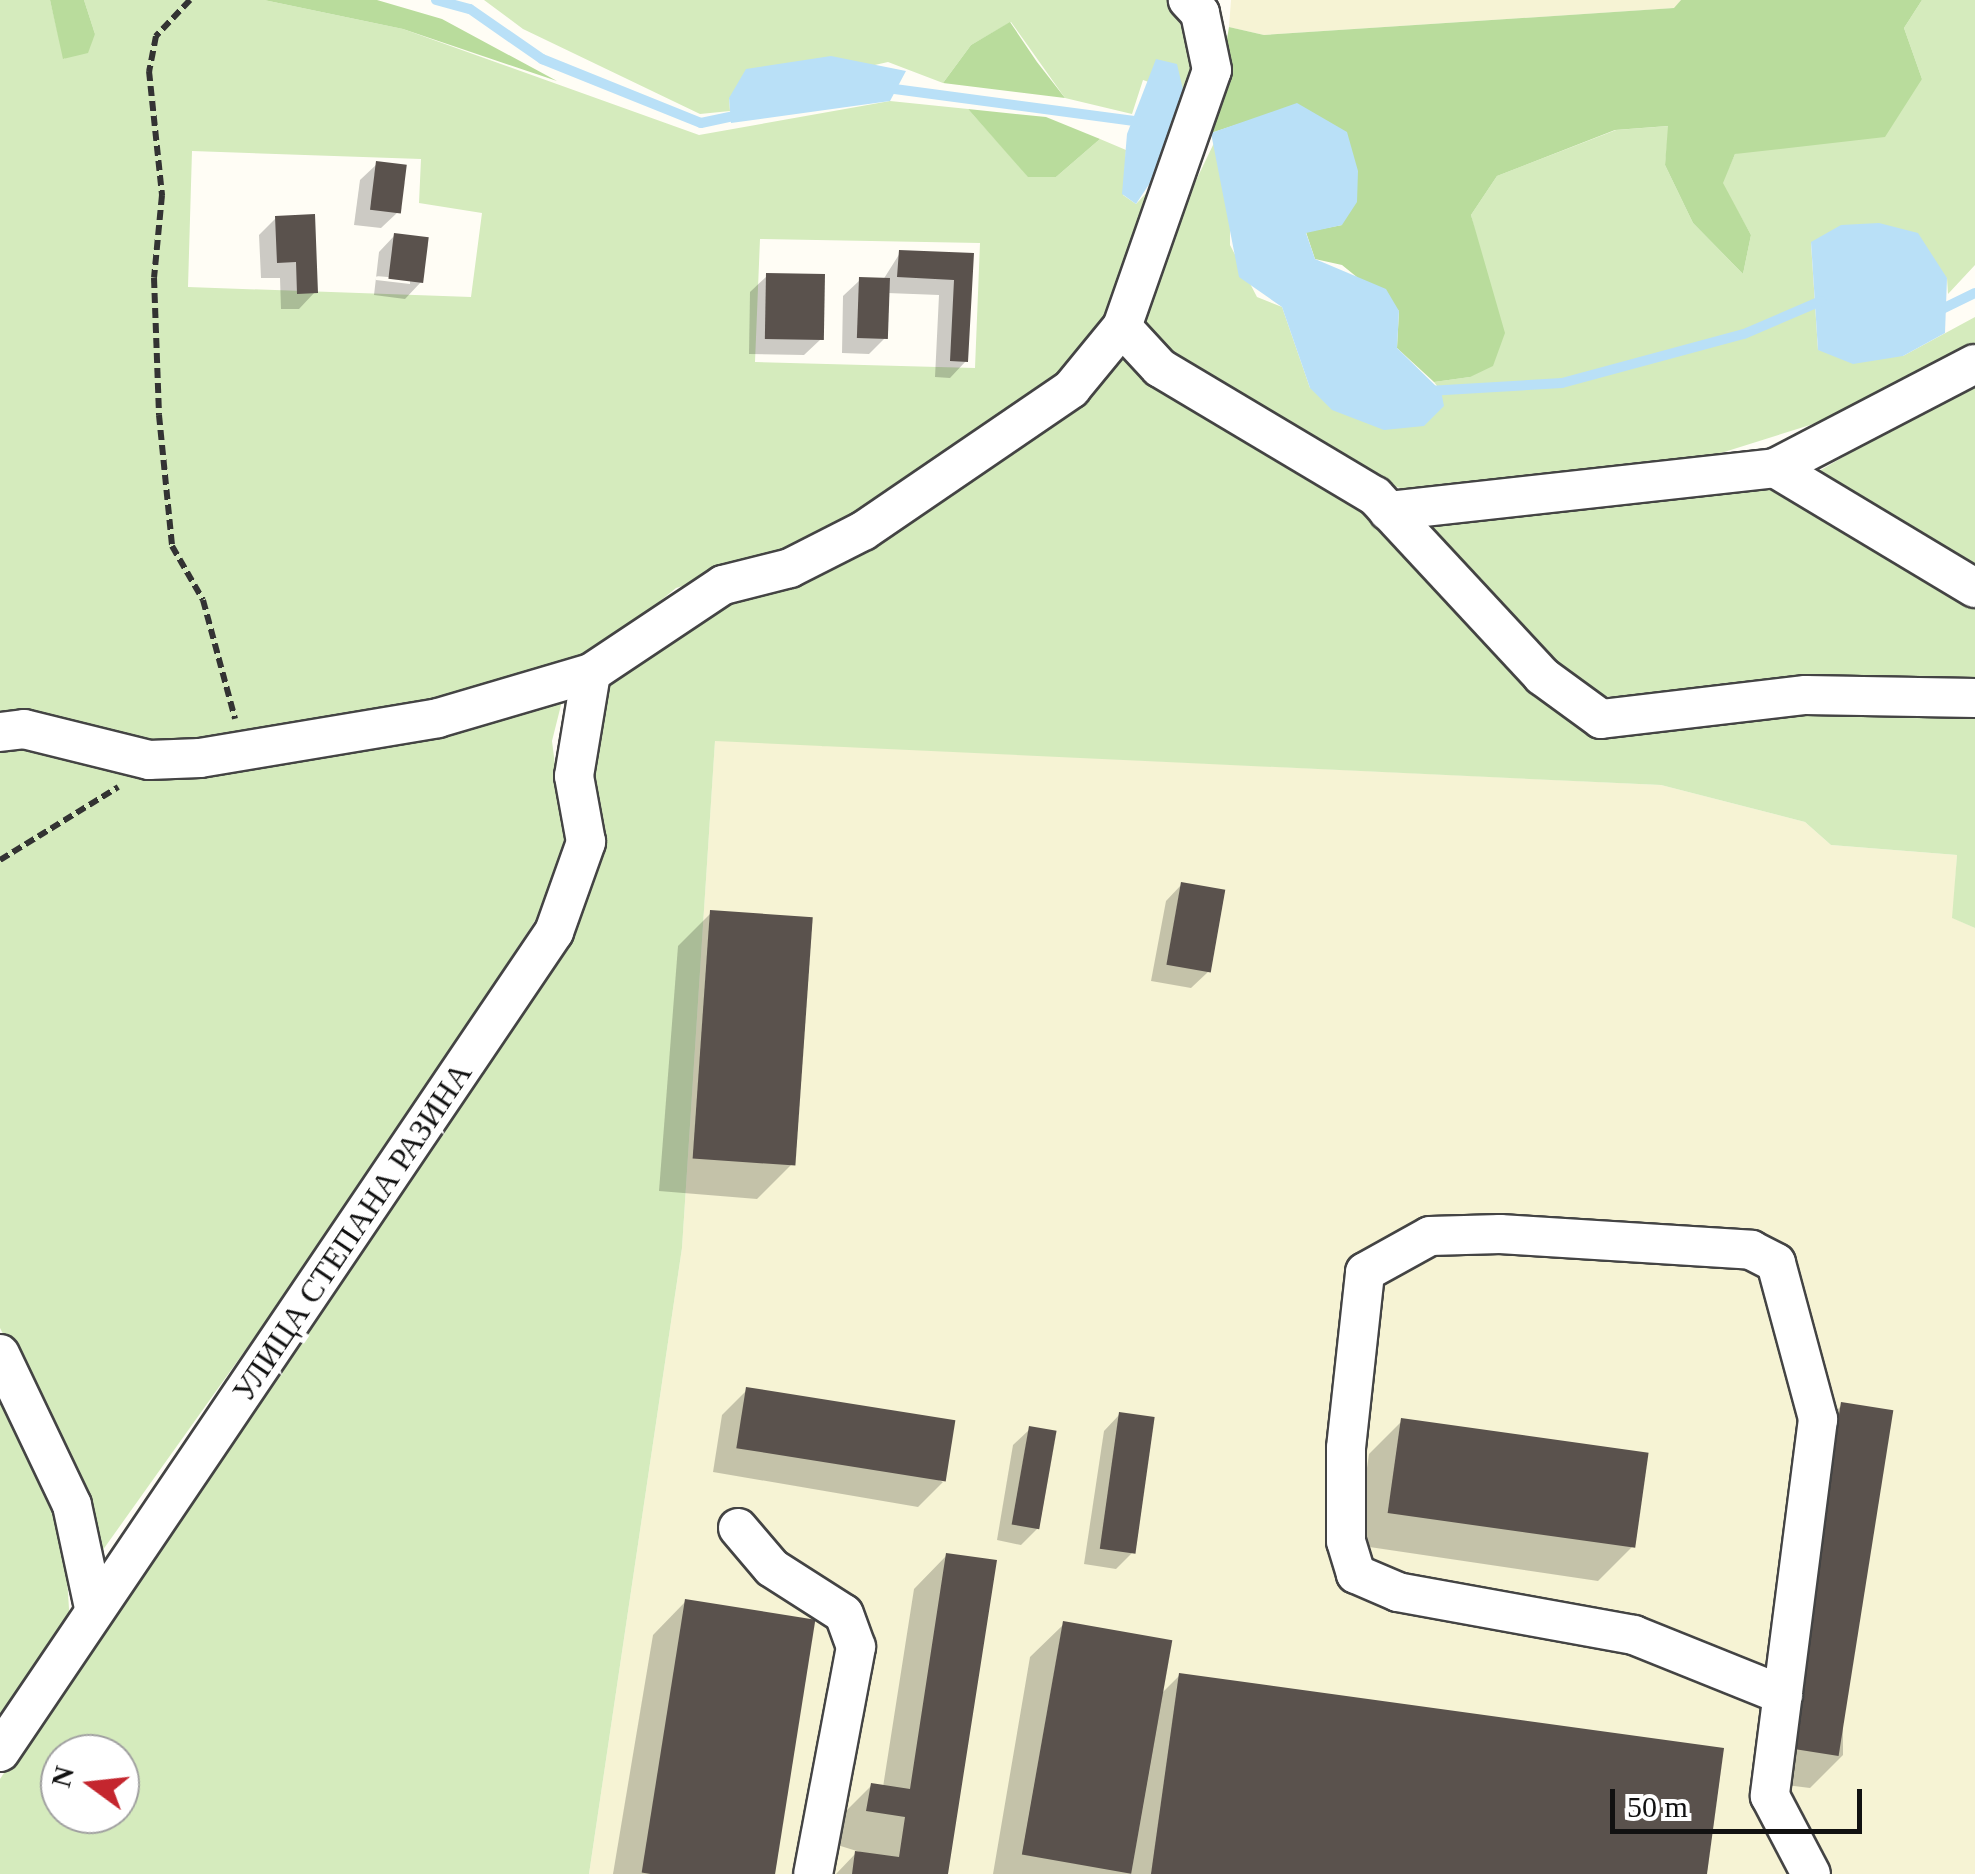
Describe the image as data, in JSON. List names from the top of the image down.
{
  "streets": {
    "street": ["УЛИЦА СТЕПАНА РАЗИНА"]
  },
  "scale_bar": "50 m",
  "north": "left"
}
